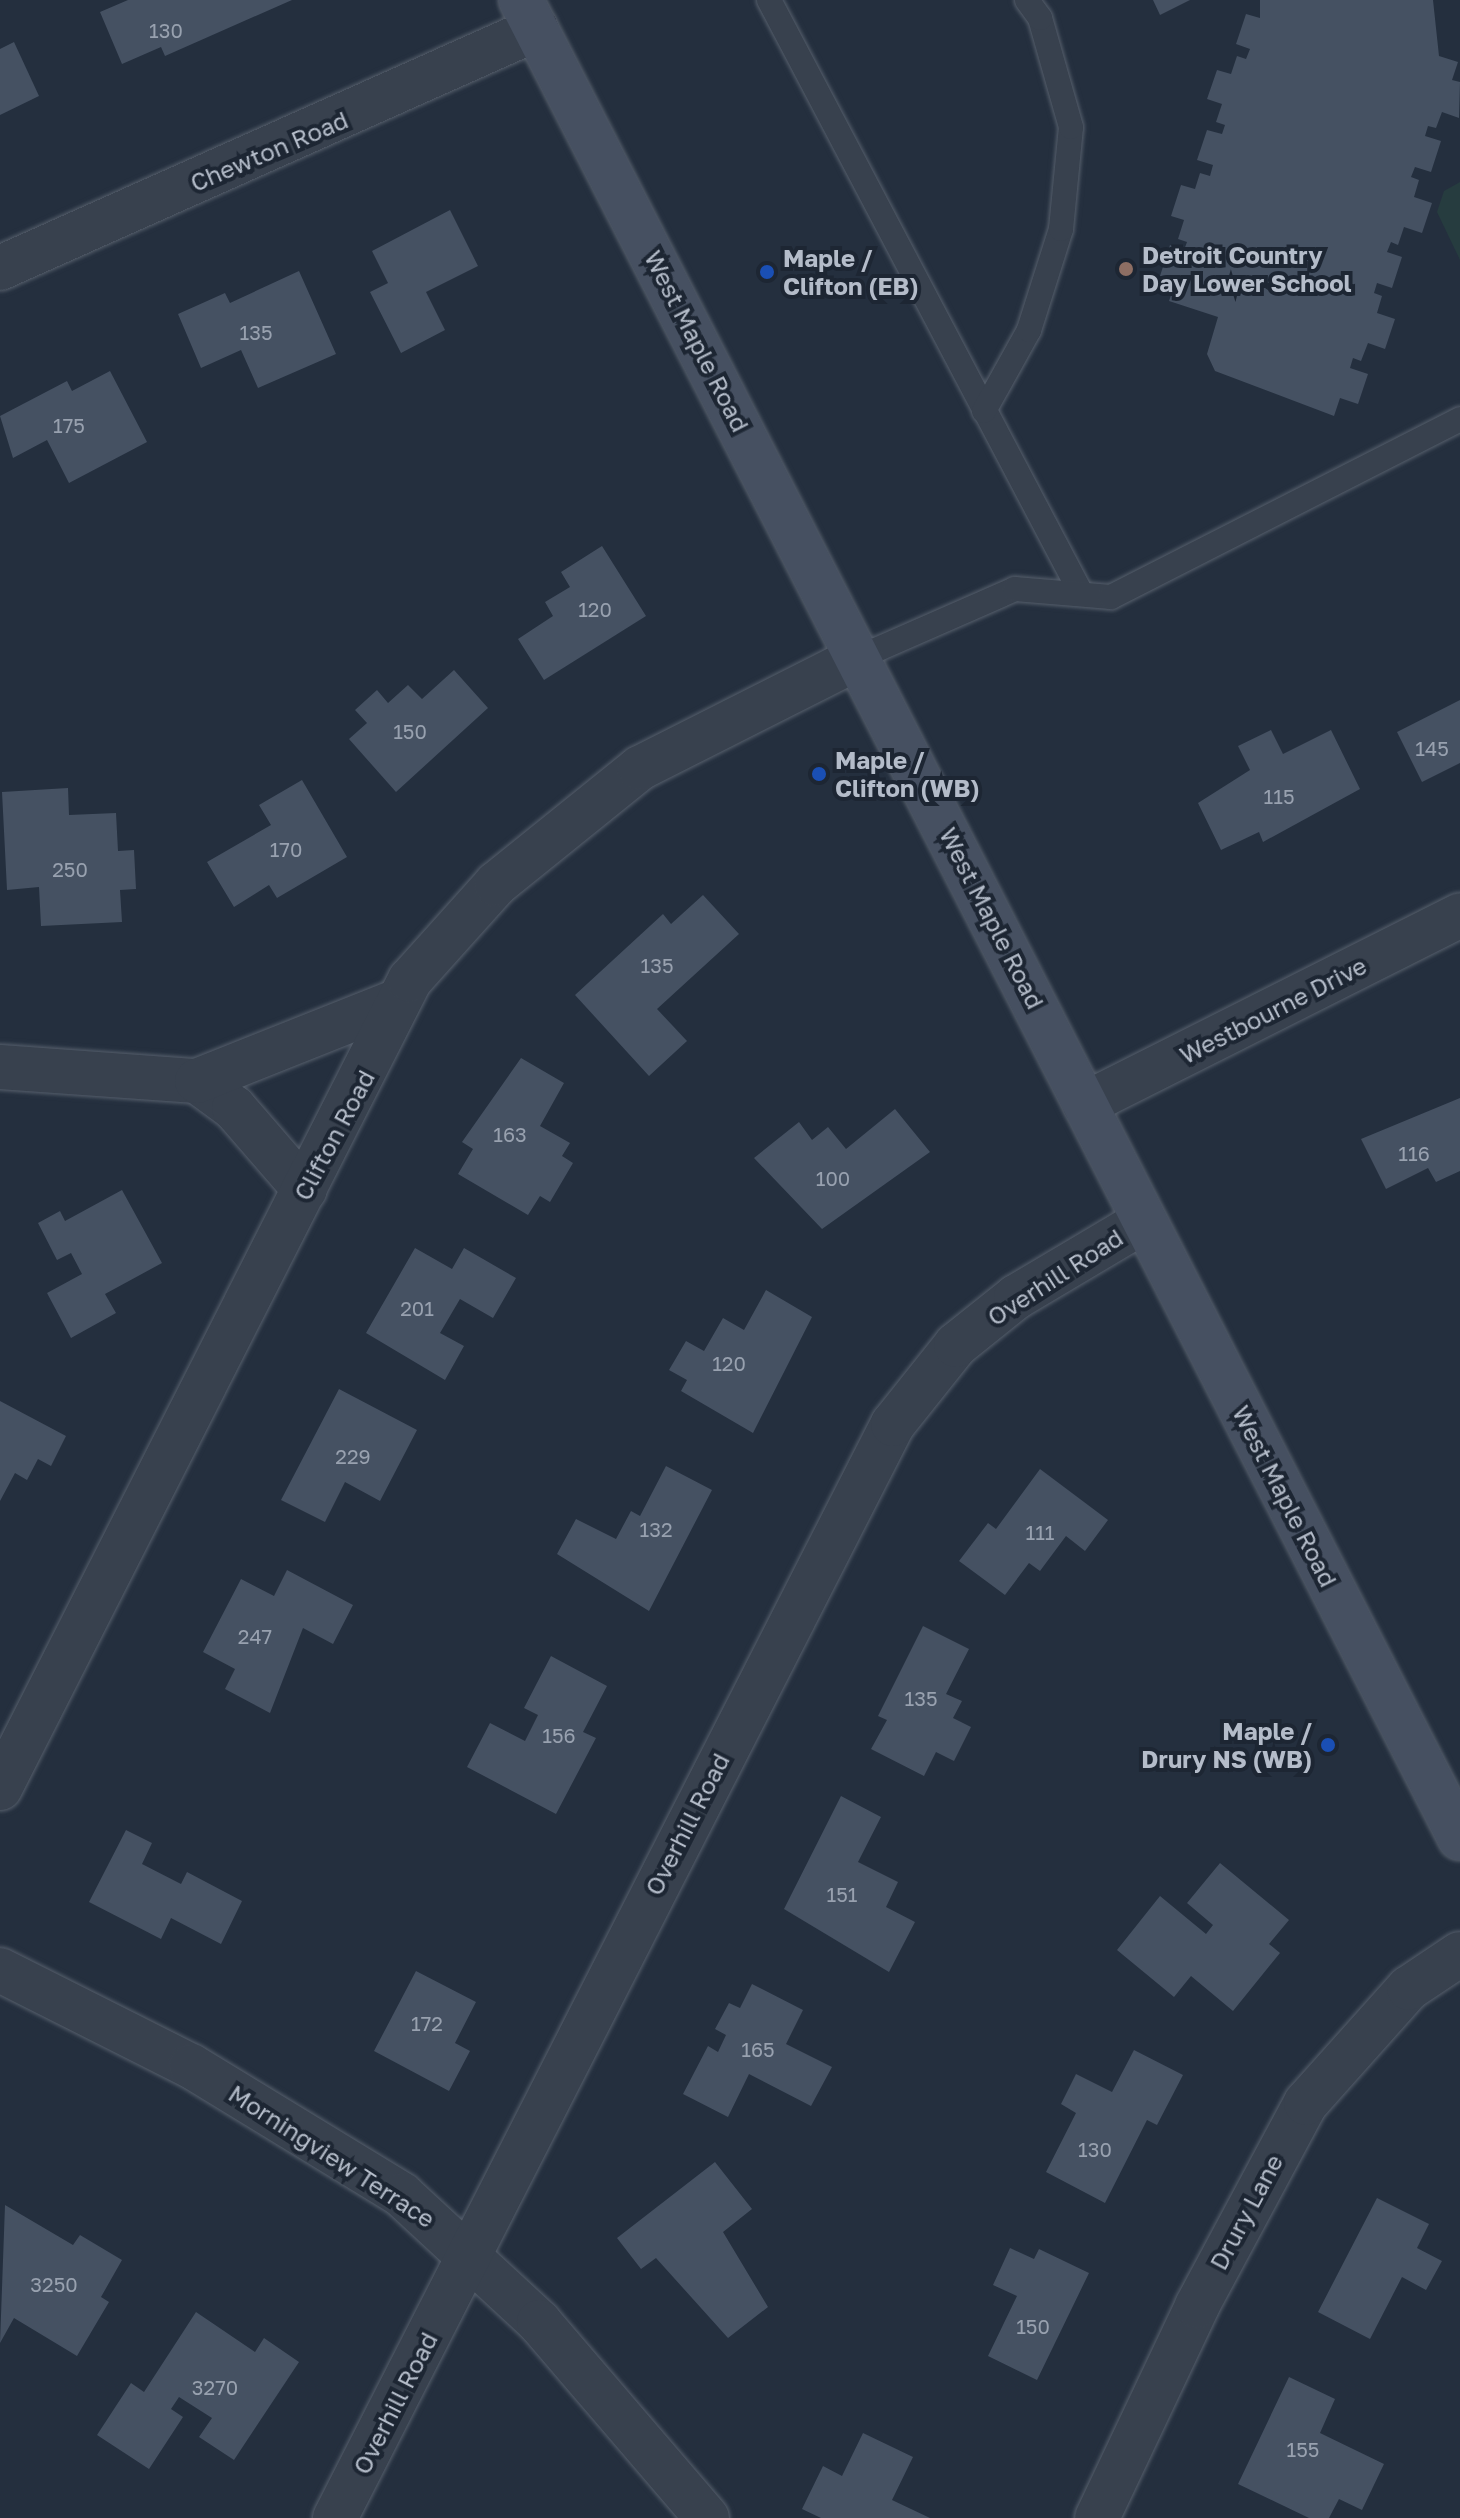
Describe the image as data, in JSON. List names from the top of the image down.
{
  "streets": {
    "main road": ["West Maple Road"],
    "street": [
      "Chewton Road",
      "Westbourne Drive",
      "Clifton Road",
      "Overhill Road",
      "Morningview Terrace",
      "Drury Lane"
    ]
  },
  "crossings": [
    ["Chewton Road", "West Maple Road"],
    ["West Maple Road", "Westbourne Drive"],
    ["West Maple Road", "Clifton Road"],
    ["West Maple Road", "Overhill Road"],
    ["Overhill Road", "Morningview Terrace"]
  ],
  "places": [
    "Detroit Country Day Lower School",
    "Maple / Clifton (EB)",
    "Maple / Clifton (WB)",
    "Maple / Drury NS (WB)"
  ],
  "house_numbers": [
    "130",
    "135",
    "175",
    "120",
    "150",
    "145",
    "115",
    "170",
    "250",
    "135",
    "163",
    "116",
    "100",
    "201",
    "120",
    "229",
    "132",
    "111",
    "247",
    "135",
    "156",
    "151",
    "172",
    "165",
    "130",
    "3250",
    "150",
    "3270",
    "155"
  ]
}
